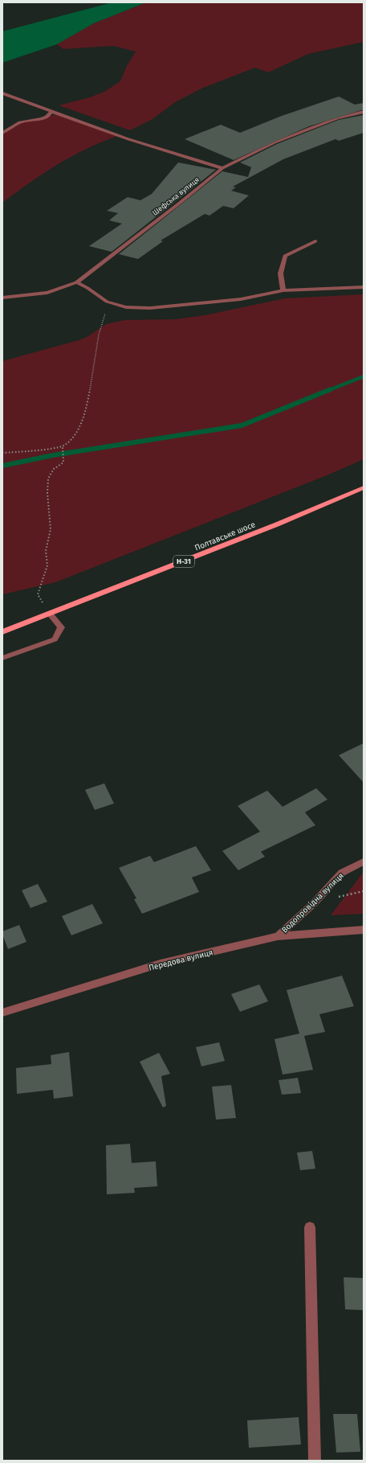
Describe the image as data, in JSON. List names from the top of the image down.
{
  "streets": {
    "main road": ["Полтавське шосе", "Н-31"],
    "street": ["Шефська вулиця", "Водопровідна вулиця", "Передова вулиця"]
  },
  "crossings": [
    ["Водопровідна вулиця", "Передова вулиця"]
  ]
}
